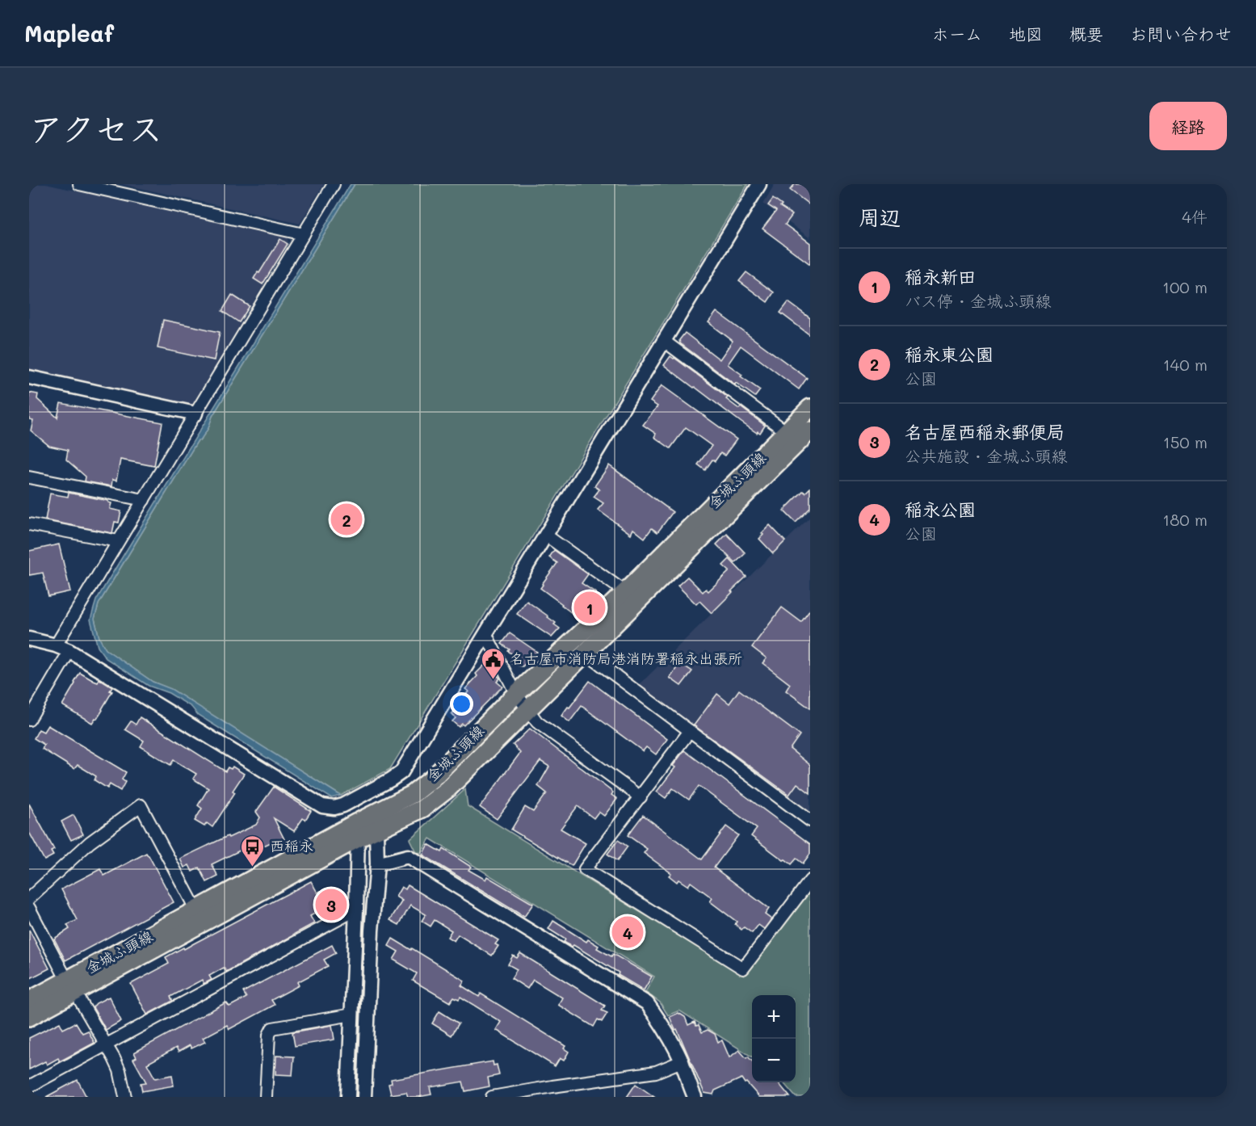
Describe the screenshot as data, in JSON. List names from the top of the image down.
{
  "streets": {
    "main road": ["金城ふ頭線"]
  },
  "places": {
    "public building": ["名古屋市消防局港消防署稲永出張所"],
    "bus stop": ["西稲永"]
  },
  "page": {
    "header": "Mapleaf",
    "nav": [
      "ホーム",
      "地図",
      "概要",
      "お問い合わせ"
    ],
    "title": "アクセス",
    "buttons": "経路",
    "heading": ["周辺", "4件"],
    "list": [
      {
        "mark": "1",
        "name": "稲永新田",
        "note": "バス停 · 金城ふ頭線",
        "value": "100 m"
      },
      {
        "mark": "2",
        "name": "稲永東公園",
        "note": "公園",
        "value": "140 m"
      },
      {
        "mark": "3",
        "name": "名古屋西稲永郵便局",
        "note": "公共施設 · 金城ふ頭線",
        "value": "150 m"
      },
      {
        "mark": "4",
        "name": "稲永公園",
        "note": "公園",
        "value": "180 m"
      }
    ],
    "pins": [
      "2",
      "1",
      "3",
      "4"
    ],
    "map_buttons": ["+", "−"]
  }
}
